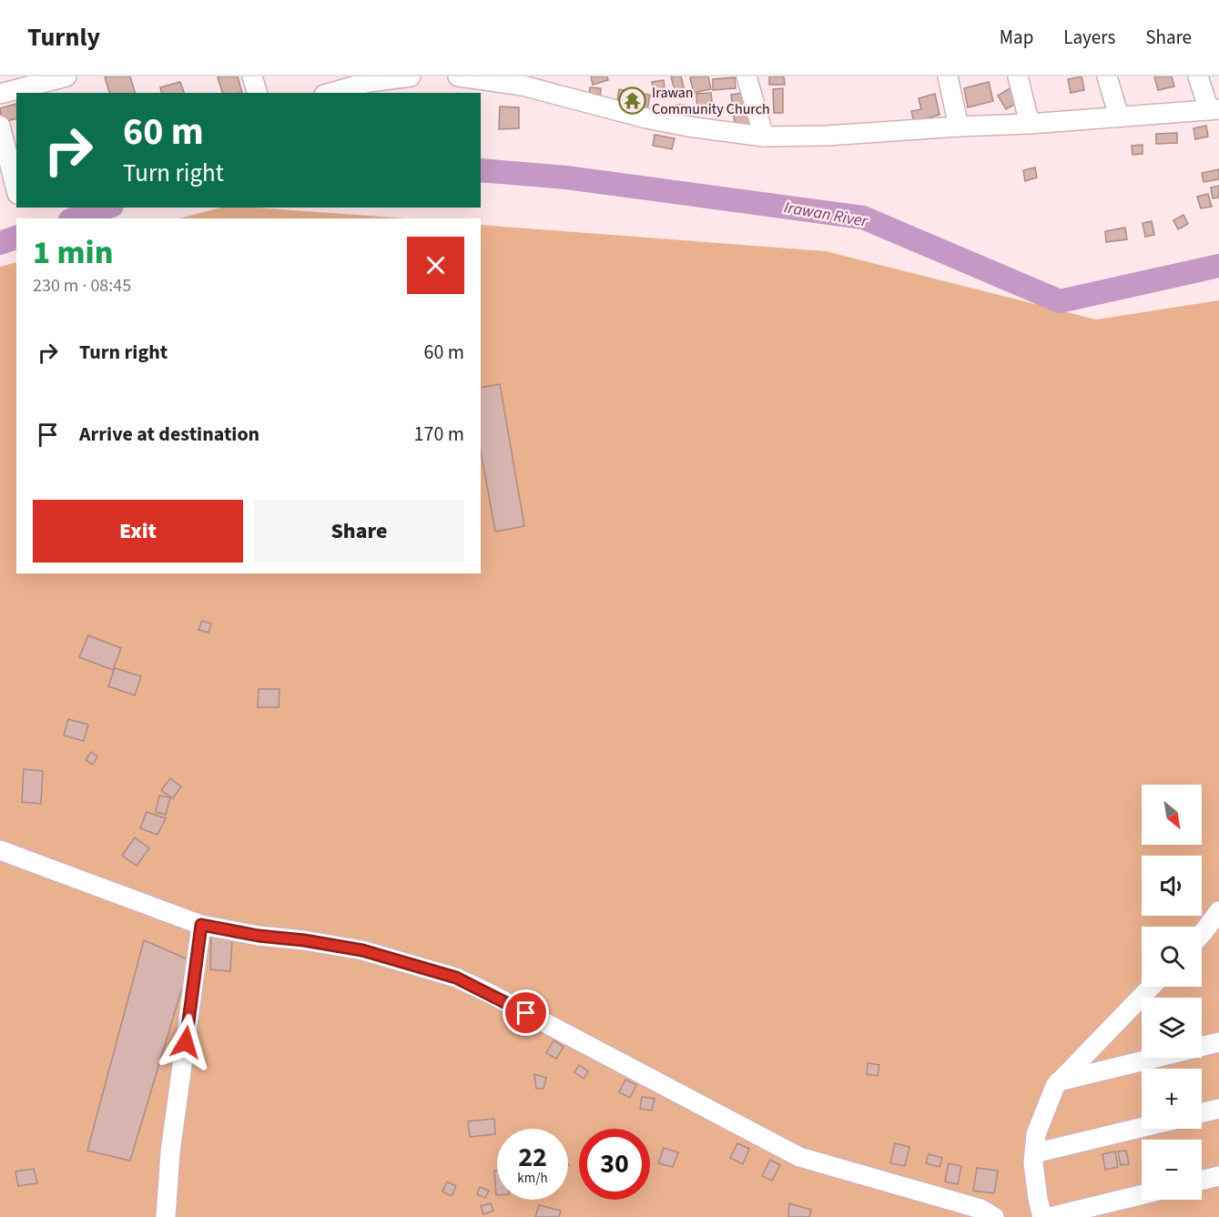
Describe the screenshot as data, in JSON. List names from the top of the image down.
{
  "water": ["Irawan River"],
  "places": {
    "temple": ["Irawan Community Church"]
  },
  "north": "bottom right",
  "page": {
    "header": "Turnly",
    "nav": ["Map", "Layers", "Share"],
    "turn": ["60 m", "Turn right"],
    "heading": ["1 min", "230 m · 08:45"],
    "list": [
      {
        "name": "Turn right",
        "value": "60 m"
      },
      {
        "name": "Arrive at destination",
        "value": "170 m"
      }
    ],
    "buttons": ["Exit", "Share"],
    "map_buttons": ["+", "−"],
    "speed": "22 km/h",
    "limit": "30"
  }
}
